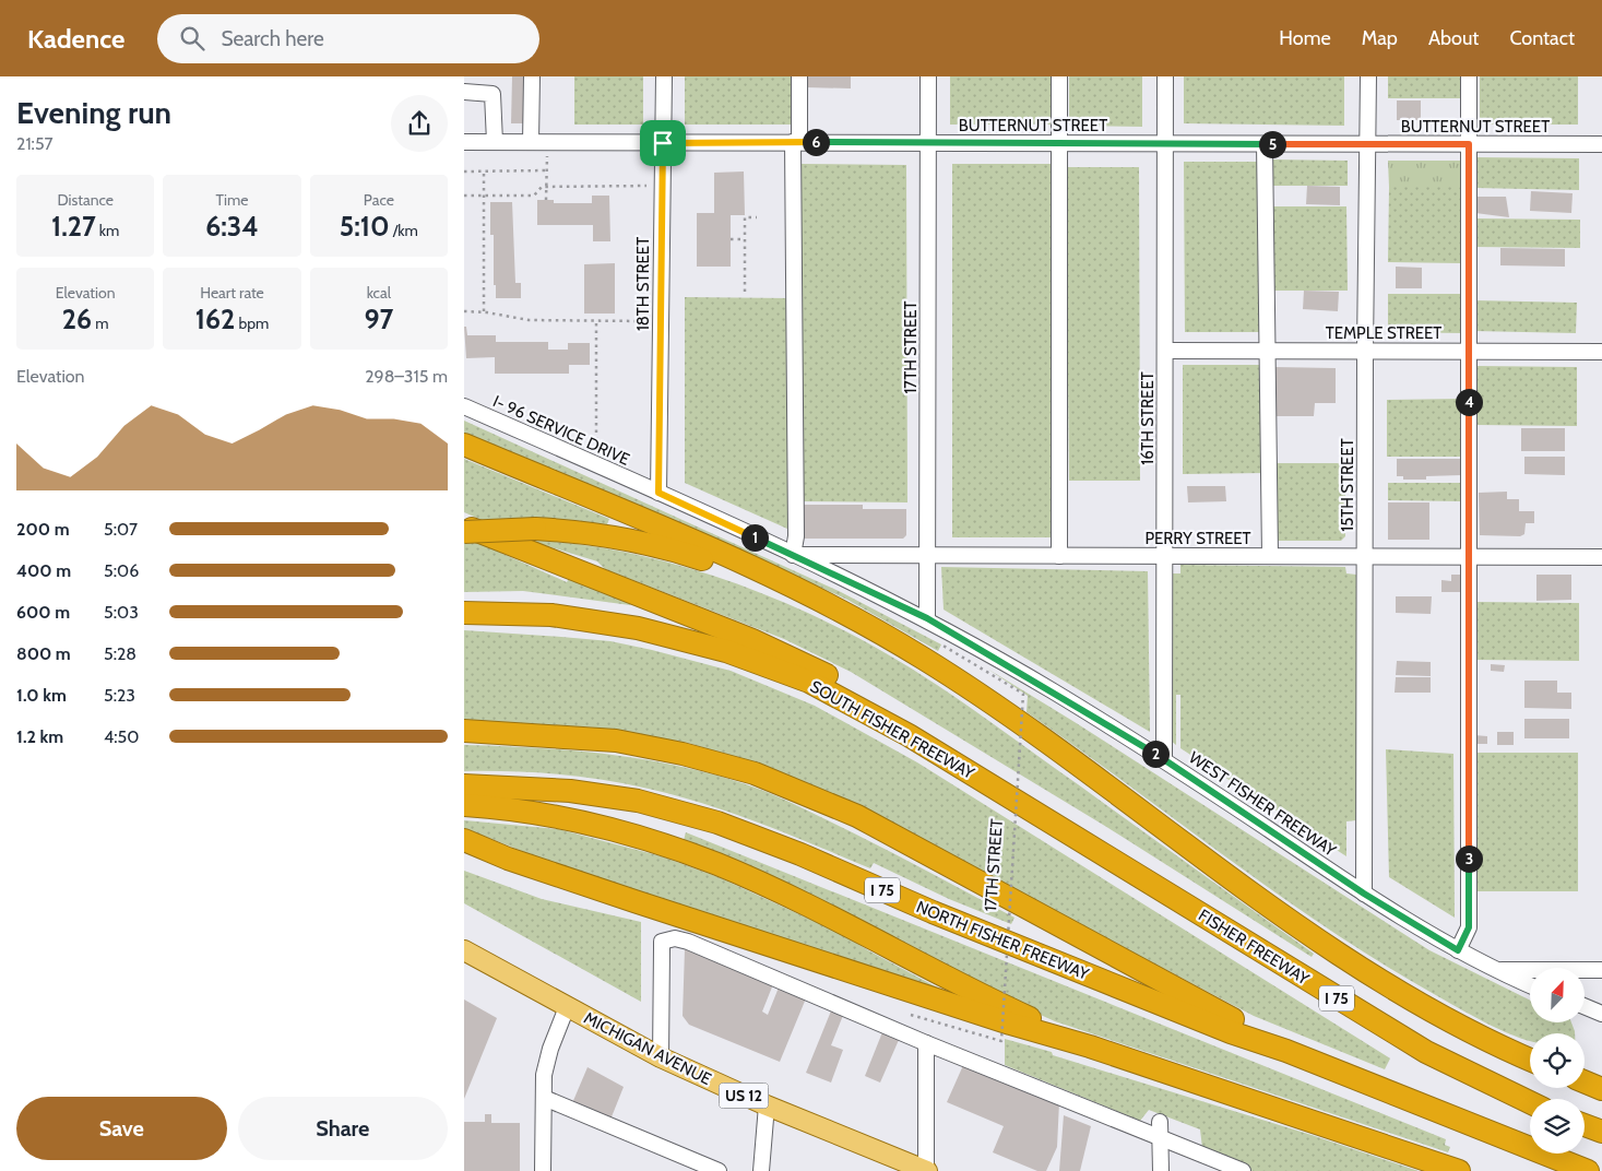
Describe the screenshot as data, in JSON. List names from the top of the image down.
{
  "streets": {
    "highway": [
      "SOUTH FISHER FREEWAY",
      "I 75",
      "NORTH FISHER FREEWAY",
      "FISHER FREEWAY"
    ],
    "main road": ["MICHIGAN AVENUE", "US 12"],
    "street": [
      "BUTTERNUT STREET",
      "18TH STREET",
      "TEMPLE STREET",
      "17TH STREET",
      "16TH STREET",
      "I- 96 SERVICE DRIVE",
      "15TH STREET",
      "PERRY STREET",
      "WEST FISHER FREEWAY"
    ]
  },
  "crossings": [
    ["BUTTERNUT STREET", "18TH STREET"],
    ["BUTTERNUT STREET", "17TH STREET"],
    ["BUTTERNUT STREET", "16TH STREET"],
    ["BUTTERNUT STREET", "15TH STREET"],
    ["18TH STREET", "I- 96 SERVICE DRIVE"],
    ["TEMPLE STREET", "16TH STREET"],
    ["TEMPLE STREET", "15TH STREET"],
    ["17TH STREET", "PERRY STREET"],
    ["17TH STREET", "WEST FISHER FREEWAY"],
    ["16TH STREET", "PERRY STREET"],
    ["16TH STREET", "WEST FISHER FREEWAY"],
    ["I- 96 SERVICE DRIVE", "PERRY STREET"],
    ["I- 96 SERVICE DRIVE", "WEST FISHER FREEWAY"],
    ["15TH STREET", "PERRY STREET"],
    ["15TH STREET", "WEST FISHER FREEWAY"],
    ["PERRY STREET", "WEST FISHER FREEWAY"],
    ["SOUTH FISHER FREEWAY", "FISHER FREEWAY"],
    ["I 75", "NORTH FISHER FREEWAY"]
  ],
  "north": "top right",
  "page": {
    "header": "Kadence",
    "search": "Search here",
    "nav": [
      "Home",
      "Map",
      "About",
      "Contact"
    ],
    "heading": ["Evening run", "21:57"],
    "pins": [
      "6",
      "5",
      "4",
      "1",
      "2",
      "3"
    ],
    "stats": [
      ["Distance", "1.27 km"],
      ["Time", "6:34"],
      ["Pace", "5:10 /km"],
      ["Elevation", "26 m"],
      ["Heart rate", "162 bpm"],
      ["kcal", "97"]
    ],
    "chart": ["Elevation", "298–315 m"],
    "list": [
      {
        "name": "200 m",
        "note": "5:07"
      },
      {
        "name": "400 m",
        "note": "5:06"
      },
      {
        "name": "600 m",
        "note": "5:03"
      },
      {
        "name": "800 m",
        "note": "5:28"
      },
      {
        "name": "1.0 km",
        "note": "5:23"
      },
      {
        "name": "1.2 km",
        "note": "4:50"
      }
    ],
    "buttons": ["Save", "Share"]
  }
}
